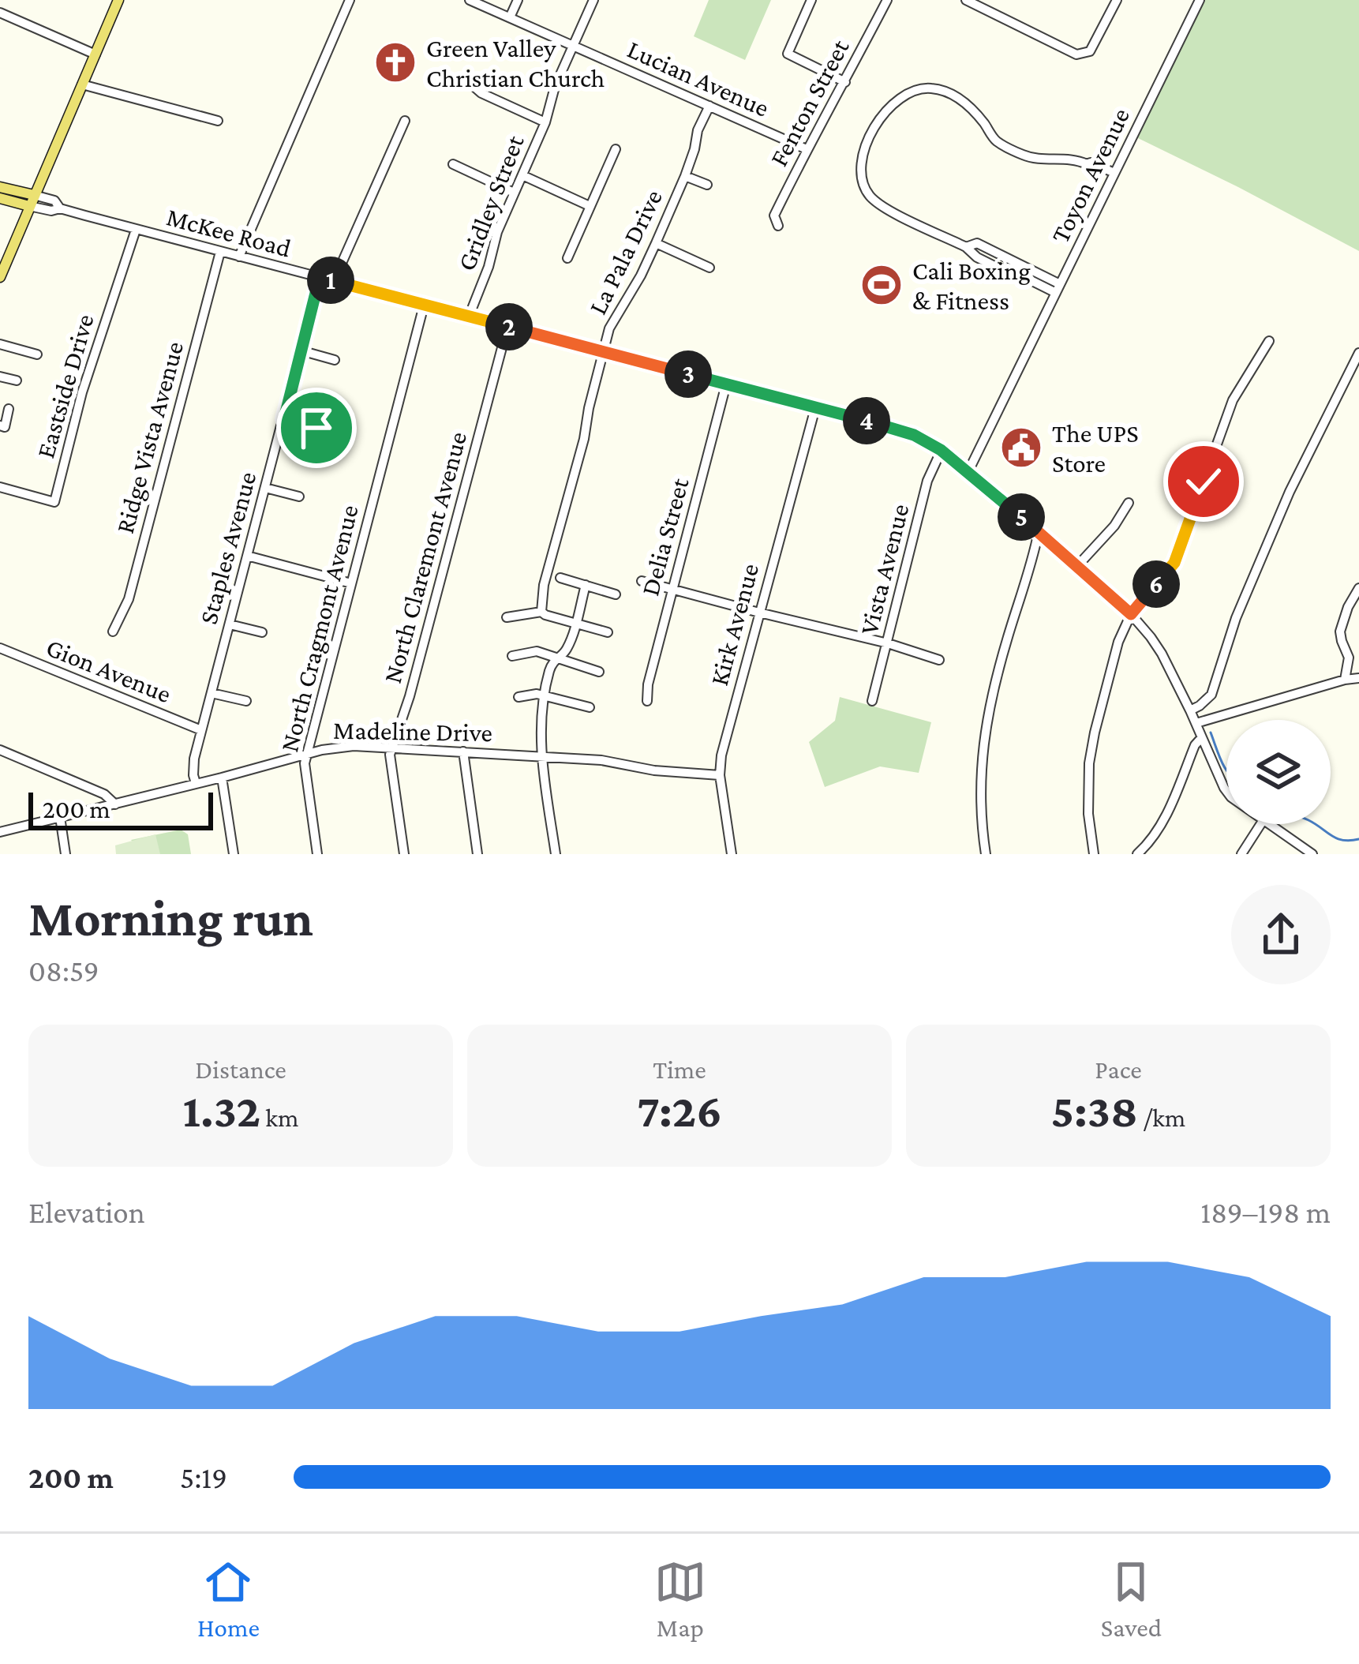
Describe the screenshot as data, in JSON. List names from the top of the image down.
{
  "streets": {
    "main road": ["McKee Road"],
    "street": [
      "Lucian Avenue",
      "Fenton Street",
      "Toyon Avenue",
      "Gridley Street",
      "La Pala Drive",
      "Eastside Drive",
      "Ridge Vista Avenue",
      "Delia Street",
      "Staples Avenue",
      "North Claremont Avenue",
      "Vista Avenue",
      "Kirk Avenue",
      "North Cragmont Avenue",
      "Gion Avenue",
      "Madeline Drive"
    ]
  },
  "crossings": [
    ["Lucian Avenue", "Fenton Street"],
    ["Lucian Avenue", "Gridley Street"],
    ["Lucian Avenue", "La Pala Drive"],
    ["Toyon Avenue", "McKee Road"],
    ["Gridley Street", "McKee Road"],
    ["McKee Road", "La Pala Drive"],
    ["McKee Road", "Eastside Drive"],
    ["McKee Road", "Ridge Vista Avenue"],
    ["McKee Road", "Delia Street"],
    ["McKee Road", "Staples Avenue"],
    ["McKee Road", "North Claremont Avenue"],
    ["McKee Road", "Vista Avenue"],
    ["McKee Road", "Kirk Avenue"],
    ["McKee Road", "North Cragmont Avenue"],
    ["Staples Avenue", "Gion Avenue"],
    ["Staples Avenue", "Madeline Drive"],
    ["North Claremont Avenue", "Madeline Drive"],
    ["Kirk Avenue", "Madeline Drive"],
    ["North Cragmont Avenue", "Madeline Drive"]
  ],
  "places": {
    "church": ["Green Valley Christian Church"],
    "sports": ["Cali Boxing & Fitness"],
    "public building": ["The UPS Store"]
  },
  "scale_bar": "200 m",
  "page": {
    "pins": [
      "1",
      "2",
      "3",
      "4",
      "5",
      "6"
    ],
    "scale": "200 m",
    "heading": ["Morning run", "08:59"],
    "stats": [
      ["Distance", "1.32 km"],
      ["Time", "7:26"],
      ["Pace", "5:38 /km"]
    ],
    "chart": ["Elevation", "189–198 m"],
    "list": [
      {
        "name": "200 m",
        "note": "5:19"
      }
    ],
    "tabs": ["Home", "Map", "Saved"]
  }
}
